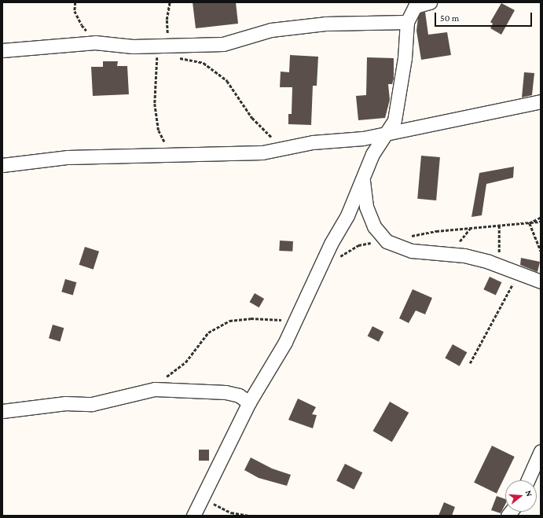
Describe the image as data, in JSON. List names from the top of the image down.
{
  "scale_bar": "50 m",
  "north": "right"
}
